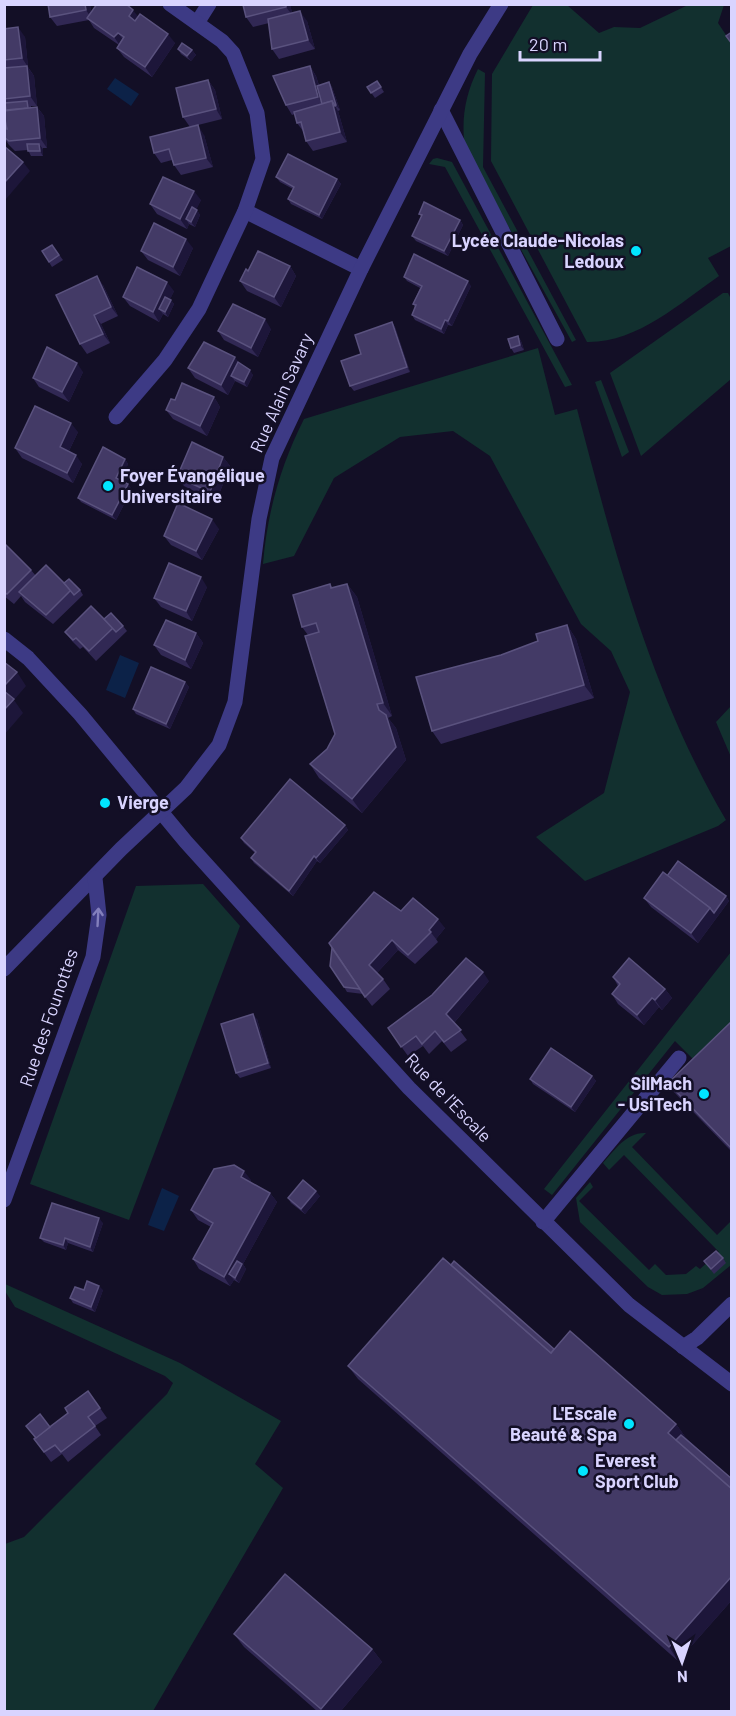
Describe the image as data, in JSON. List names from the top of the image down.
{
  "streets": {
    "street": ["Rue Alain Savary", "Rue des Founottes", "Rue de l'Escale"]
  },
  "crossings": [
    ["Rue Alain Savary", "Rue des Founottes"],
    ["Rue Alain Savary", "Rue de l'Escale"],
    ["Rue des Founottes", "Rue de l'Escale"]
  ],
  "one_way": ["Rue des Founottes"],
  "places": [
    "Lycée Claude-Nicolas Ledoux",
    "Foyer Évangélique Universitaire",
    "Vierge",
    "SilMach - UsiTech",
    "L'Escale Beauté & Spa",
    "Everest Sport Club"
  ],
  "scale_bar": "20 m",
  "north": "bottom"
}
